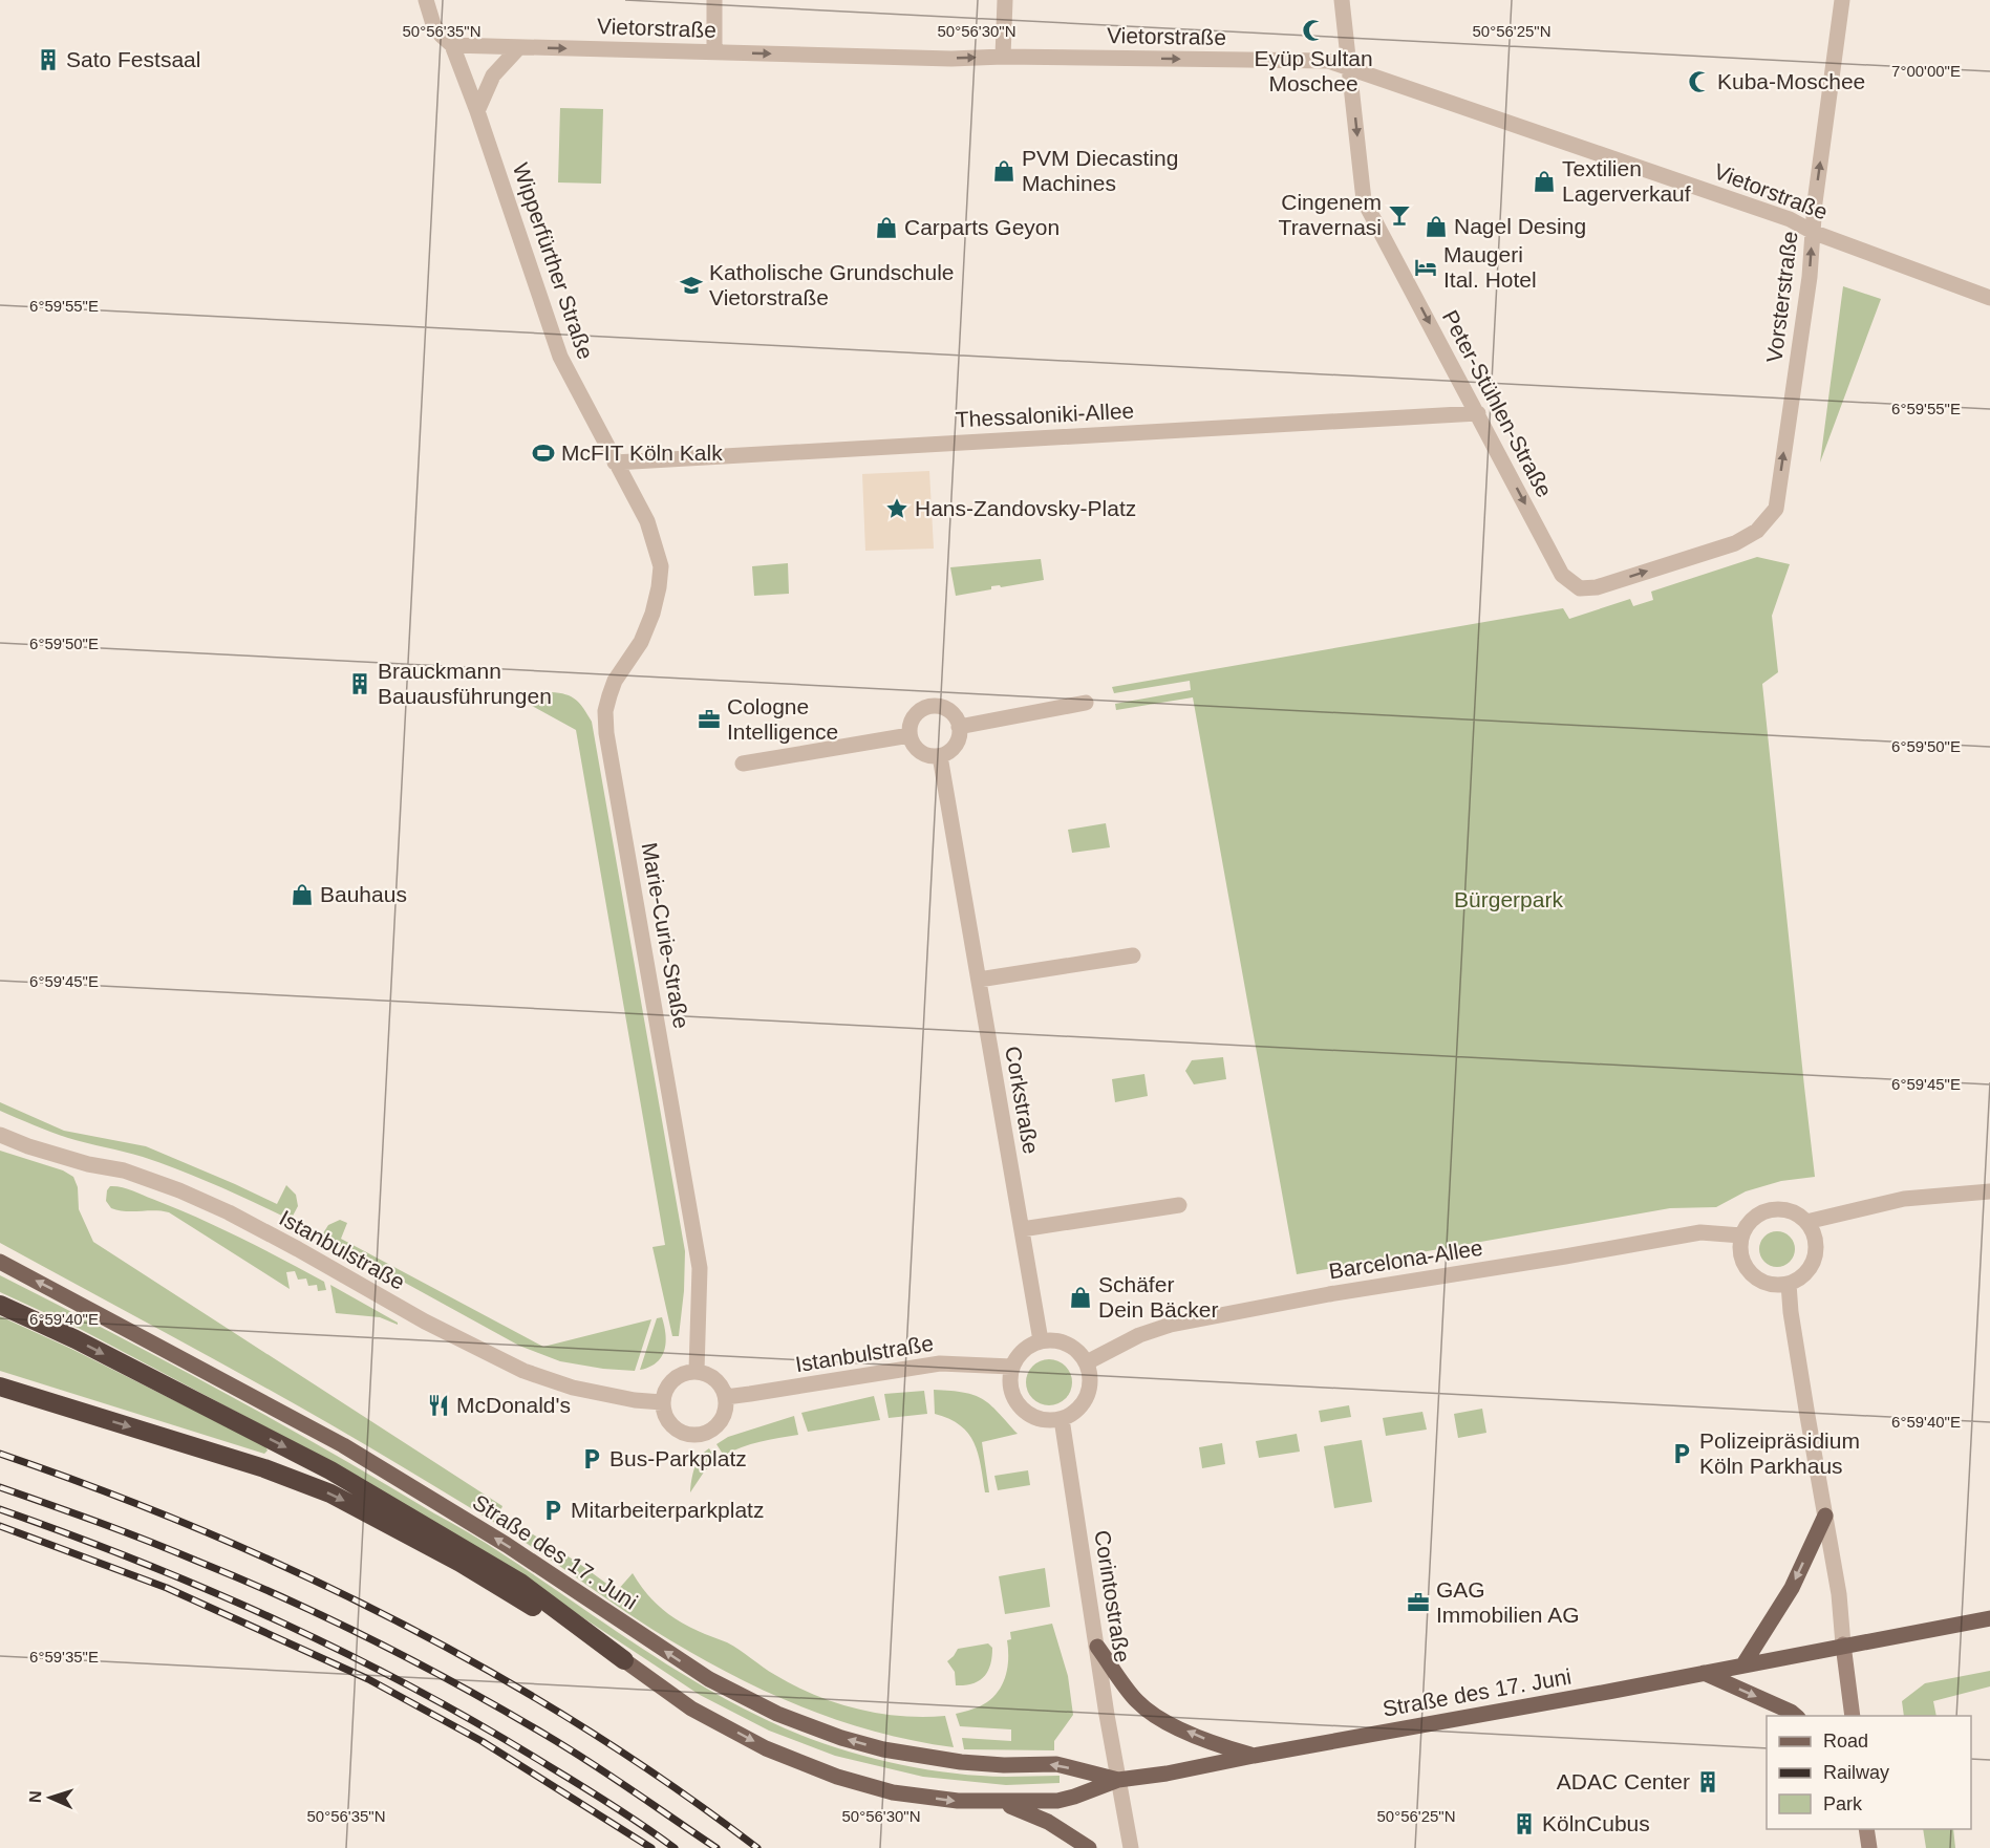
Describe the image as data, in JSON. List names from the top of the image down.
{
  "streets": {
    "main road": ["Straße des 17. Juni"],
    "street": [
      "Vietorstraße",
      "Wipperfürther Straße",
      "Vorsterstraße",
      "Peter-Stühlen-Straße",
      "Thessaloniki-Allee",
      "Marie-Curie-Straße",
      "Corkstraße",
      "Istanbulstraße",
      "Barcelona-Allee",
      "Corintostraße"
    ]
  },
  "crossings": [
    ["Vietorstraße", "Wipperfürther Straße"],
    ["Vietorstraße", "Vorsterstraße"],
    ["Vietorstraße", "Peter-Stühlen-Straße"],
    ["Wipperfürther Straße", "Thessaloniki-Allee"],
    ["Wipperfürther Straße", "Marie-Curie-Straße"],
    ["Vorsterstraße", "Peter-Stühlen-Straße"],
    ["Peter-Stühlen-Straße", "Thessaloniki-Allee"],
    ["Marie-Curie-Straße", "Istanbulstraße"],
    ["Corkstraße", "Istanbulstraße"],
    ["Corkstraße", "Barcelona-Allee"],
    ["Corkstraße", "Corintostraße"],
    ["Istanbulstraße", "Barcelona-Allee"],
    ["Istanbulstraße", "Corintostraße"],
    ["Barcelona-Allee", "Corintostraße"],
    ["Straße des 17. Juni", "Corintostraße"]
  ],
  "one_way": ["Vietorstraße", "Vorsterstraße"],
  "parks": ["Bürgerpark"],
  "places": {
    "mosque": ["Eyüp Sultan Moschee", "Kuba-Moschee"],
    "building": [
      "Sato Festsaal",
      "Brauckmann Bauausführungen",
      "ADAC Center",
      "KölnCubus"
    ],
    "shop": [
      "PVM Diecasting Machines",
      "Textilien Lagerverkauf",
      "Nagel Desing",
      "Carparts Geyon",
      "Bauhaus",
      "Schäfer Dein Bäcker"
    ],
    "bar": ["Cingenem Travernasi"],
    "hotel": ["Maugeri Ital. Hotel"],
    "school or university": ["Katholische Grundschule Vietorstraße"],
    "sports": ["McFIT Köln Kalk"],
    "place": ["Hans-Zandovsky-Platz"],
    "office": ["Cologne Intelligence", "GAG Immobilien AG"],
    "restaurant": ["McDonald's"],
    "parking": ["Polizeipräsidium Köln Parkhaus", "Bus-Parkplatz", "Mitarbeiterparkplatz"]
  },
  "legend": ["Road", "Railway", "Park"],
  "north": "left",
  "coordinates": [
    "50°56'35\"N",
    "50°56'30\"N",
    "50°56'25\"N",
    "7°00'00\"E",
    "6°59'55\"E",
    "6°59'50\"E",
    "6°59'45\"E",
    "6°59'40\"E",
    "6°59'35\"E"
  ]
}
